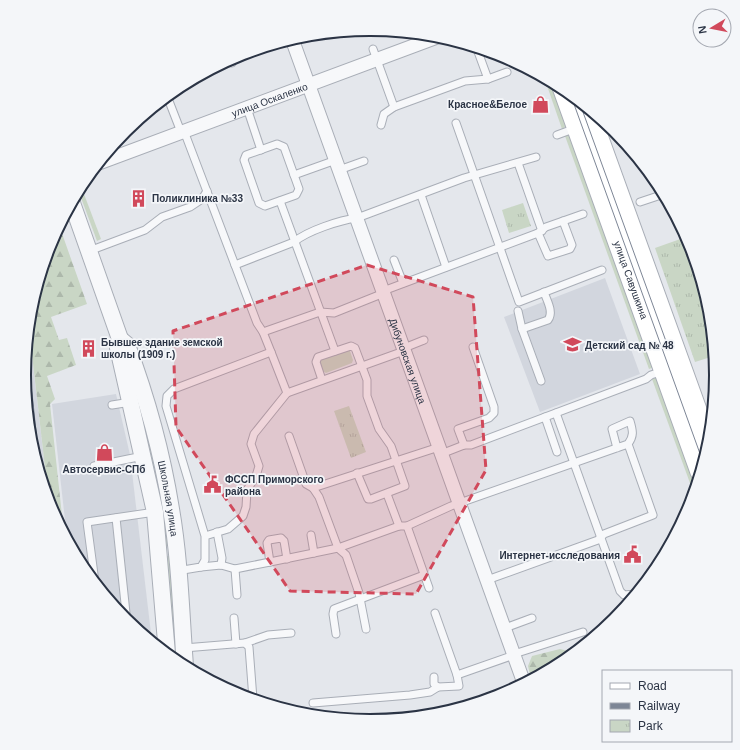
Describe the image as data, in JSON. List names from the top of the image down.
{
  "streets": {
    "main road": ["улица Савушкина"],
    "street": ["улица Оскаленко", "Дибуновская улица", "Школьная улица"]
  },
  "crossings": [
    ["улица Оскаленко", "Дибуновская улица"]
  ],
  "places": {
    "shop": ["Красное&Белое", "Автосервис-СПб"],
    "building": ["Поликлиника №33", "Бывшее здание земской школы (1909 г.)"],
    "school or university": ["Детский сад № 48"],
    "public building": ["ФССП Приморского района", "Интернет-исследования"]
  },
  "legend": ["Road", "Railway", "Park"],
  "north": "left"
}
